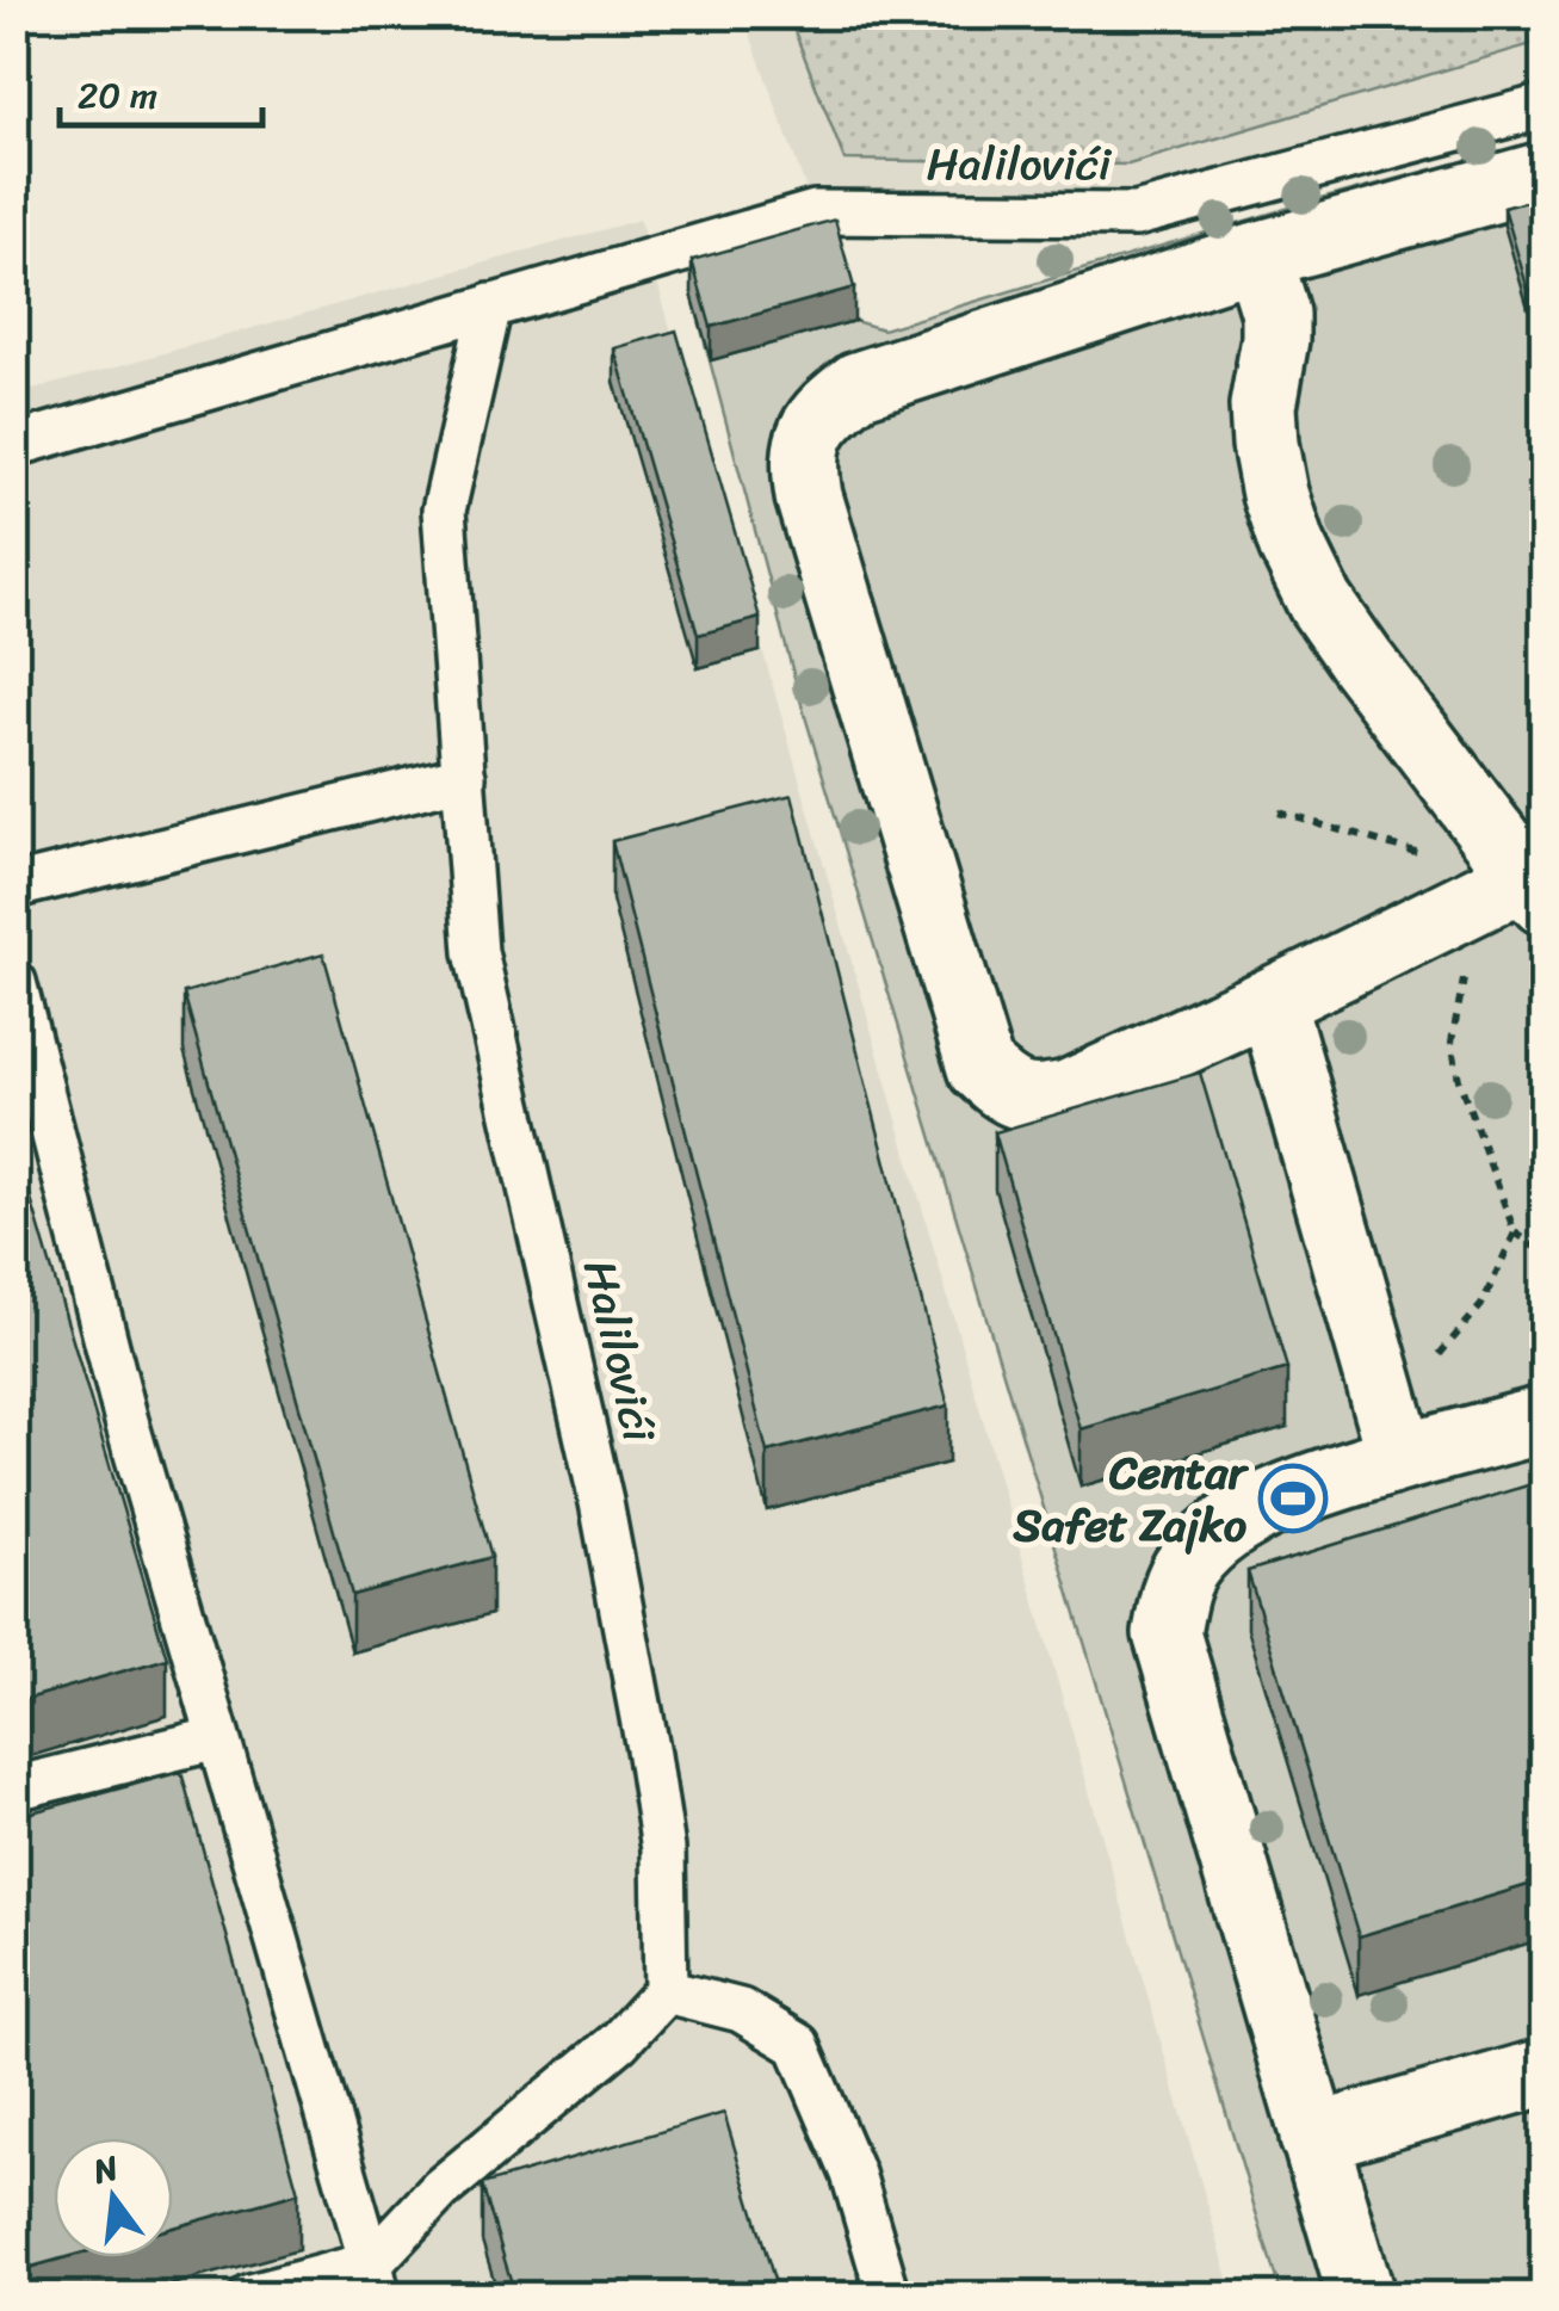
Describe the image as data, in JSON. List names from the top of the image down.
{
  "streets": {
    "lane": ["Halilovići"]
  },
  "places": {
    "sports": ["Centar Safet Zajko"]
  },
  "scale_bar": "20 m",
  "north": "top"
}
